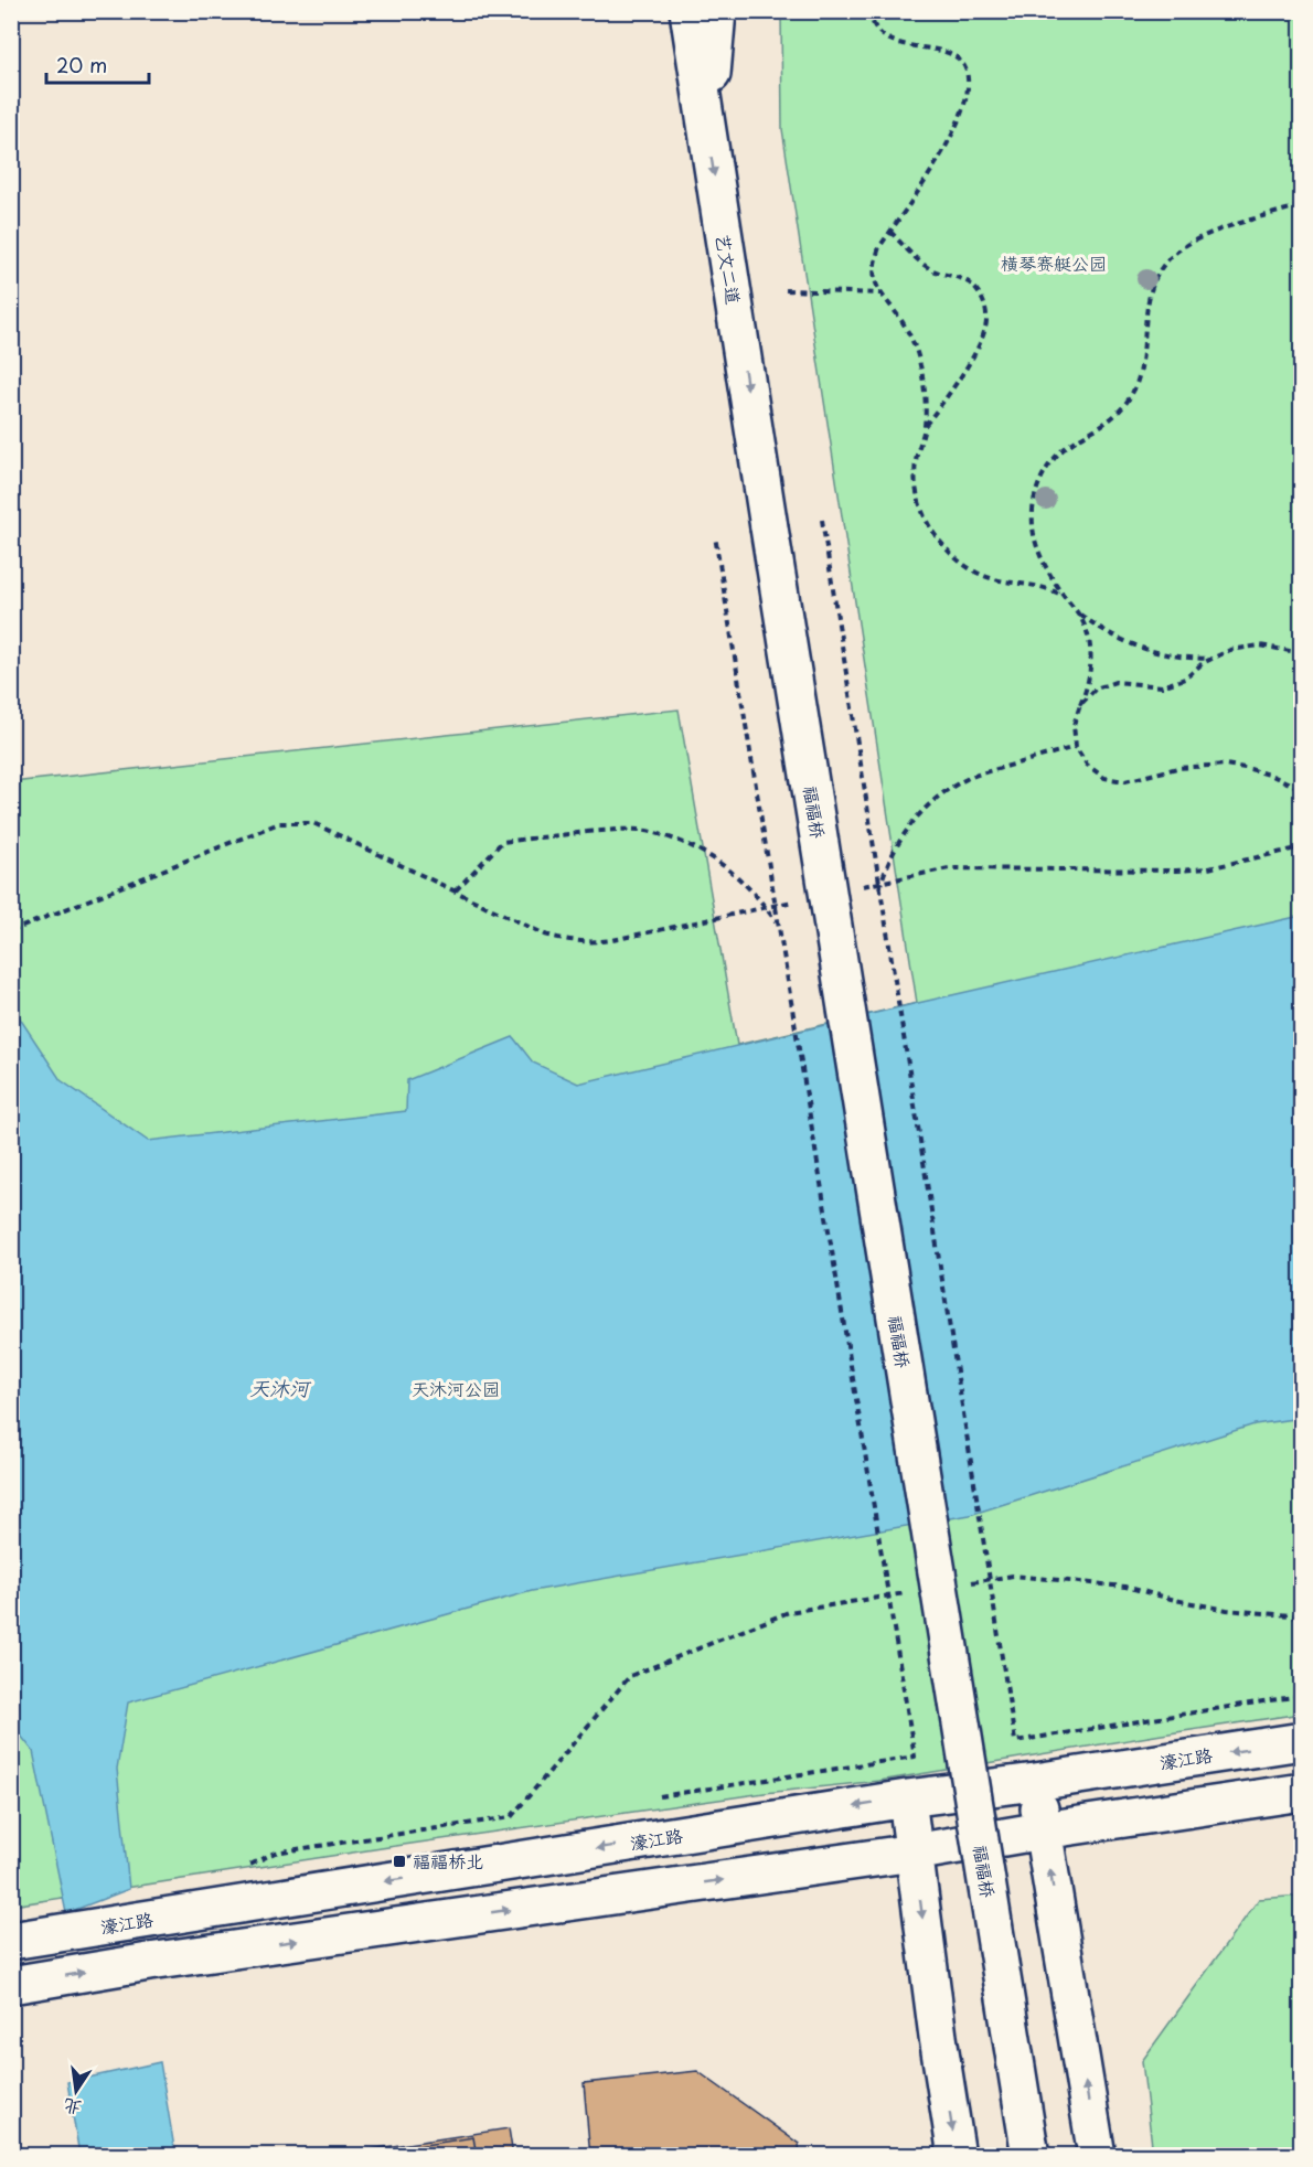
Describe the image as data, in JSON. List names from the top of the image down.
{
  "streets": {
    "main road": ["艺文二道", "福福桥", "濠江路"]
  },
  "crossings": [
    ["艺文二道", "福福桥"]
  ],
  "one_way": ["艺文二道"],
  "water": ["天沐河"],
  "parks": ["横琴赛艇公园", "天沐河公园"],
  "places": {
    "transit": ["福福桥北"]
  },
  "scale_bar": "20 m",
  "north": "bottom"
}
